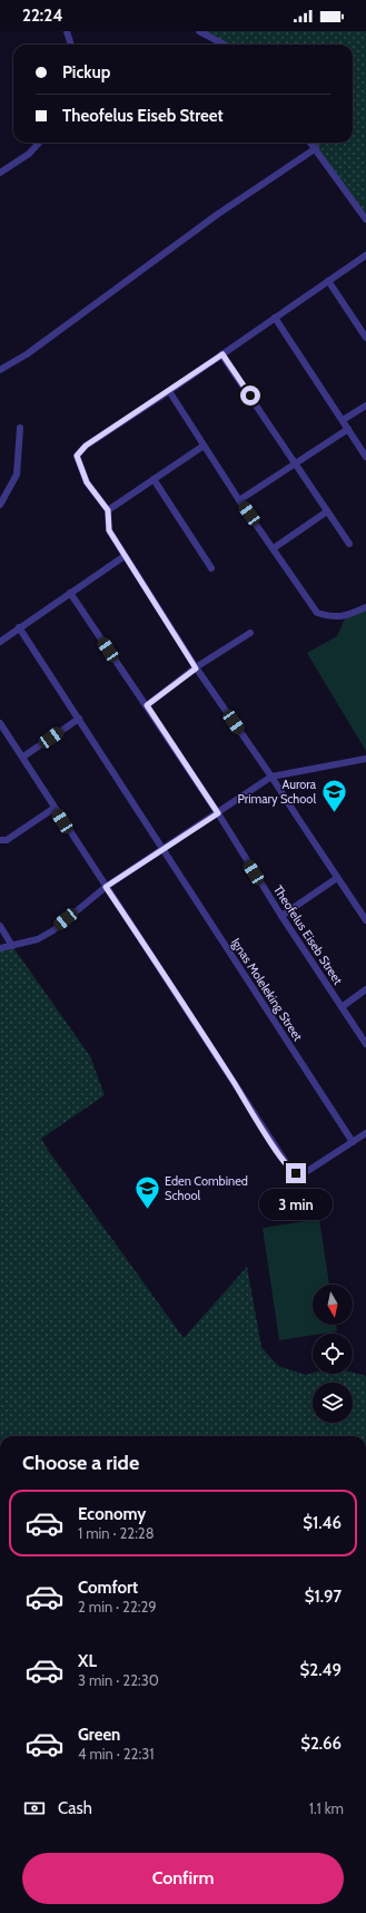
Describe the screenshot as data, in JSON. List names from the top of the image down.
{
  "streets": {
    "street": ["Theofelus Eiseb Street", "Ignas Moleleking Street"]
  },
  "places": {
    "school or university": ["Aurora Primary School", "Eden Combined School"]
  },
  "north": "bottom",
  "page": {
    "status": "22:24",
    "banner": ["Pickup", "Theofelus Eiseb Street"],
    "bubble": "3 min",
    "heading": "Choose a ride",
    "list": [
      {
        "name": "Economy",
        "note": "1 min · 22:28",
        "value": "$1.46"
      },
      {
        "name": "Comfort",
        "note": "2 min · 22:29",
        "value": "$1.97"
      },
      {
        "name": "XL",
        "note": "3 min · 22:30",
        "value": "$2.49"
      },
      {
        "name": "Green",
        "note": "4 min · 22:31",
        "value": "$2.66"
      }
    ],
    "pay": ["Cash", "1.1 km"],
    "buttons": "Confirm"
  }
}
